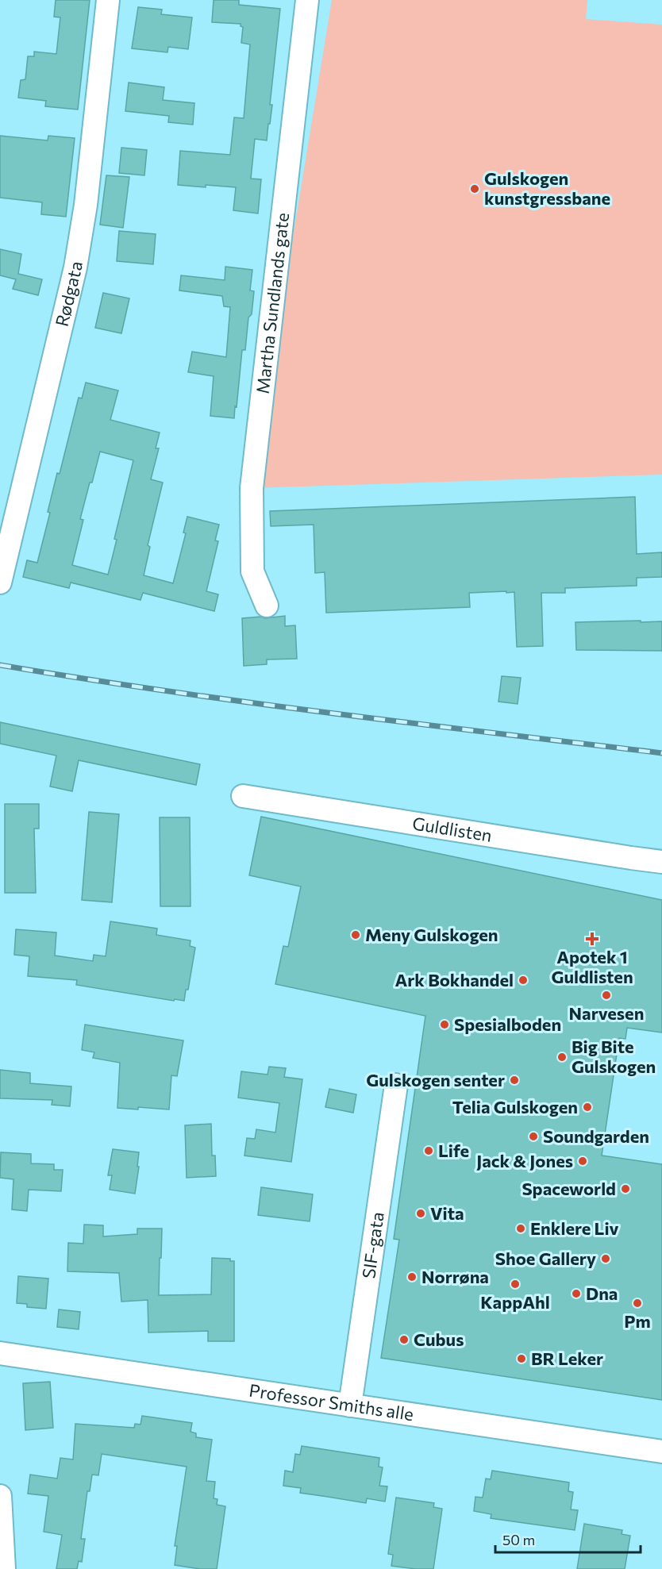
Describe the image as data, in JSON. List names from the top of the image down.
{
  "streets": {
    "street": [
      "Rødgata",
      "Martha Sundlands gate",
      "Guldlisten",
      "SIF-gata",
      "Professor Smiths alle"
    ]
  },
  "crossings": [
    ["SIF-gata", "Professor Smiths alle"]
  ],
  "places": {
    "other": [
      "Gulskogen kunstgressbane",
      "Meny Gulskogen",
      "Ark Bokhandel",
      "Narvesen",
      "Spesialboden",
      "Big Bite Gulskogen",
      "Gulskogen senter",
      "Telia Gulskogen",
      "Soundgarden",
      "Life",
      "Jack & Jones",
      "Spaceworld",
      "Vita",
      "Enklere Liv",
      "Shoe Gallery",
      "Norrøna",
      "KappAhl",
      "Dna",
      "Pm",
      "Cubus",
      "BR Leker"
    ],
    "health": ["Apotek 1 Guldlisten"]
  },
  "scale_bar": "50 m"
}
